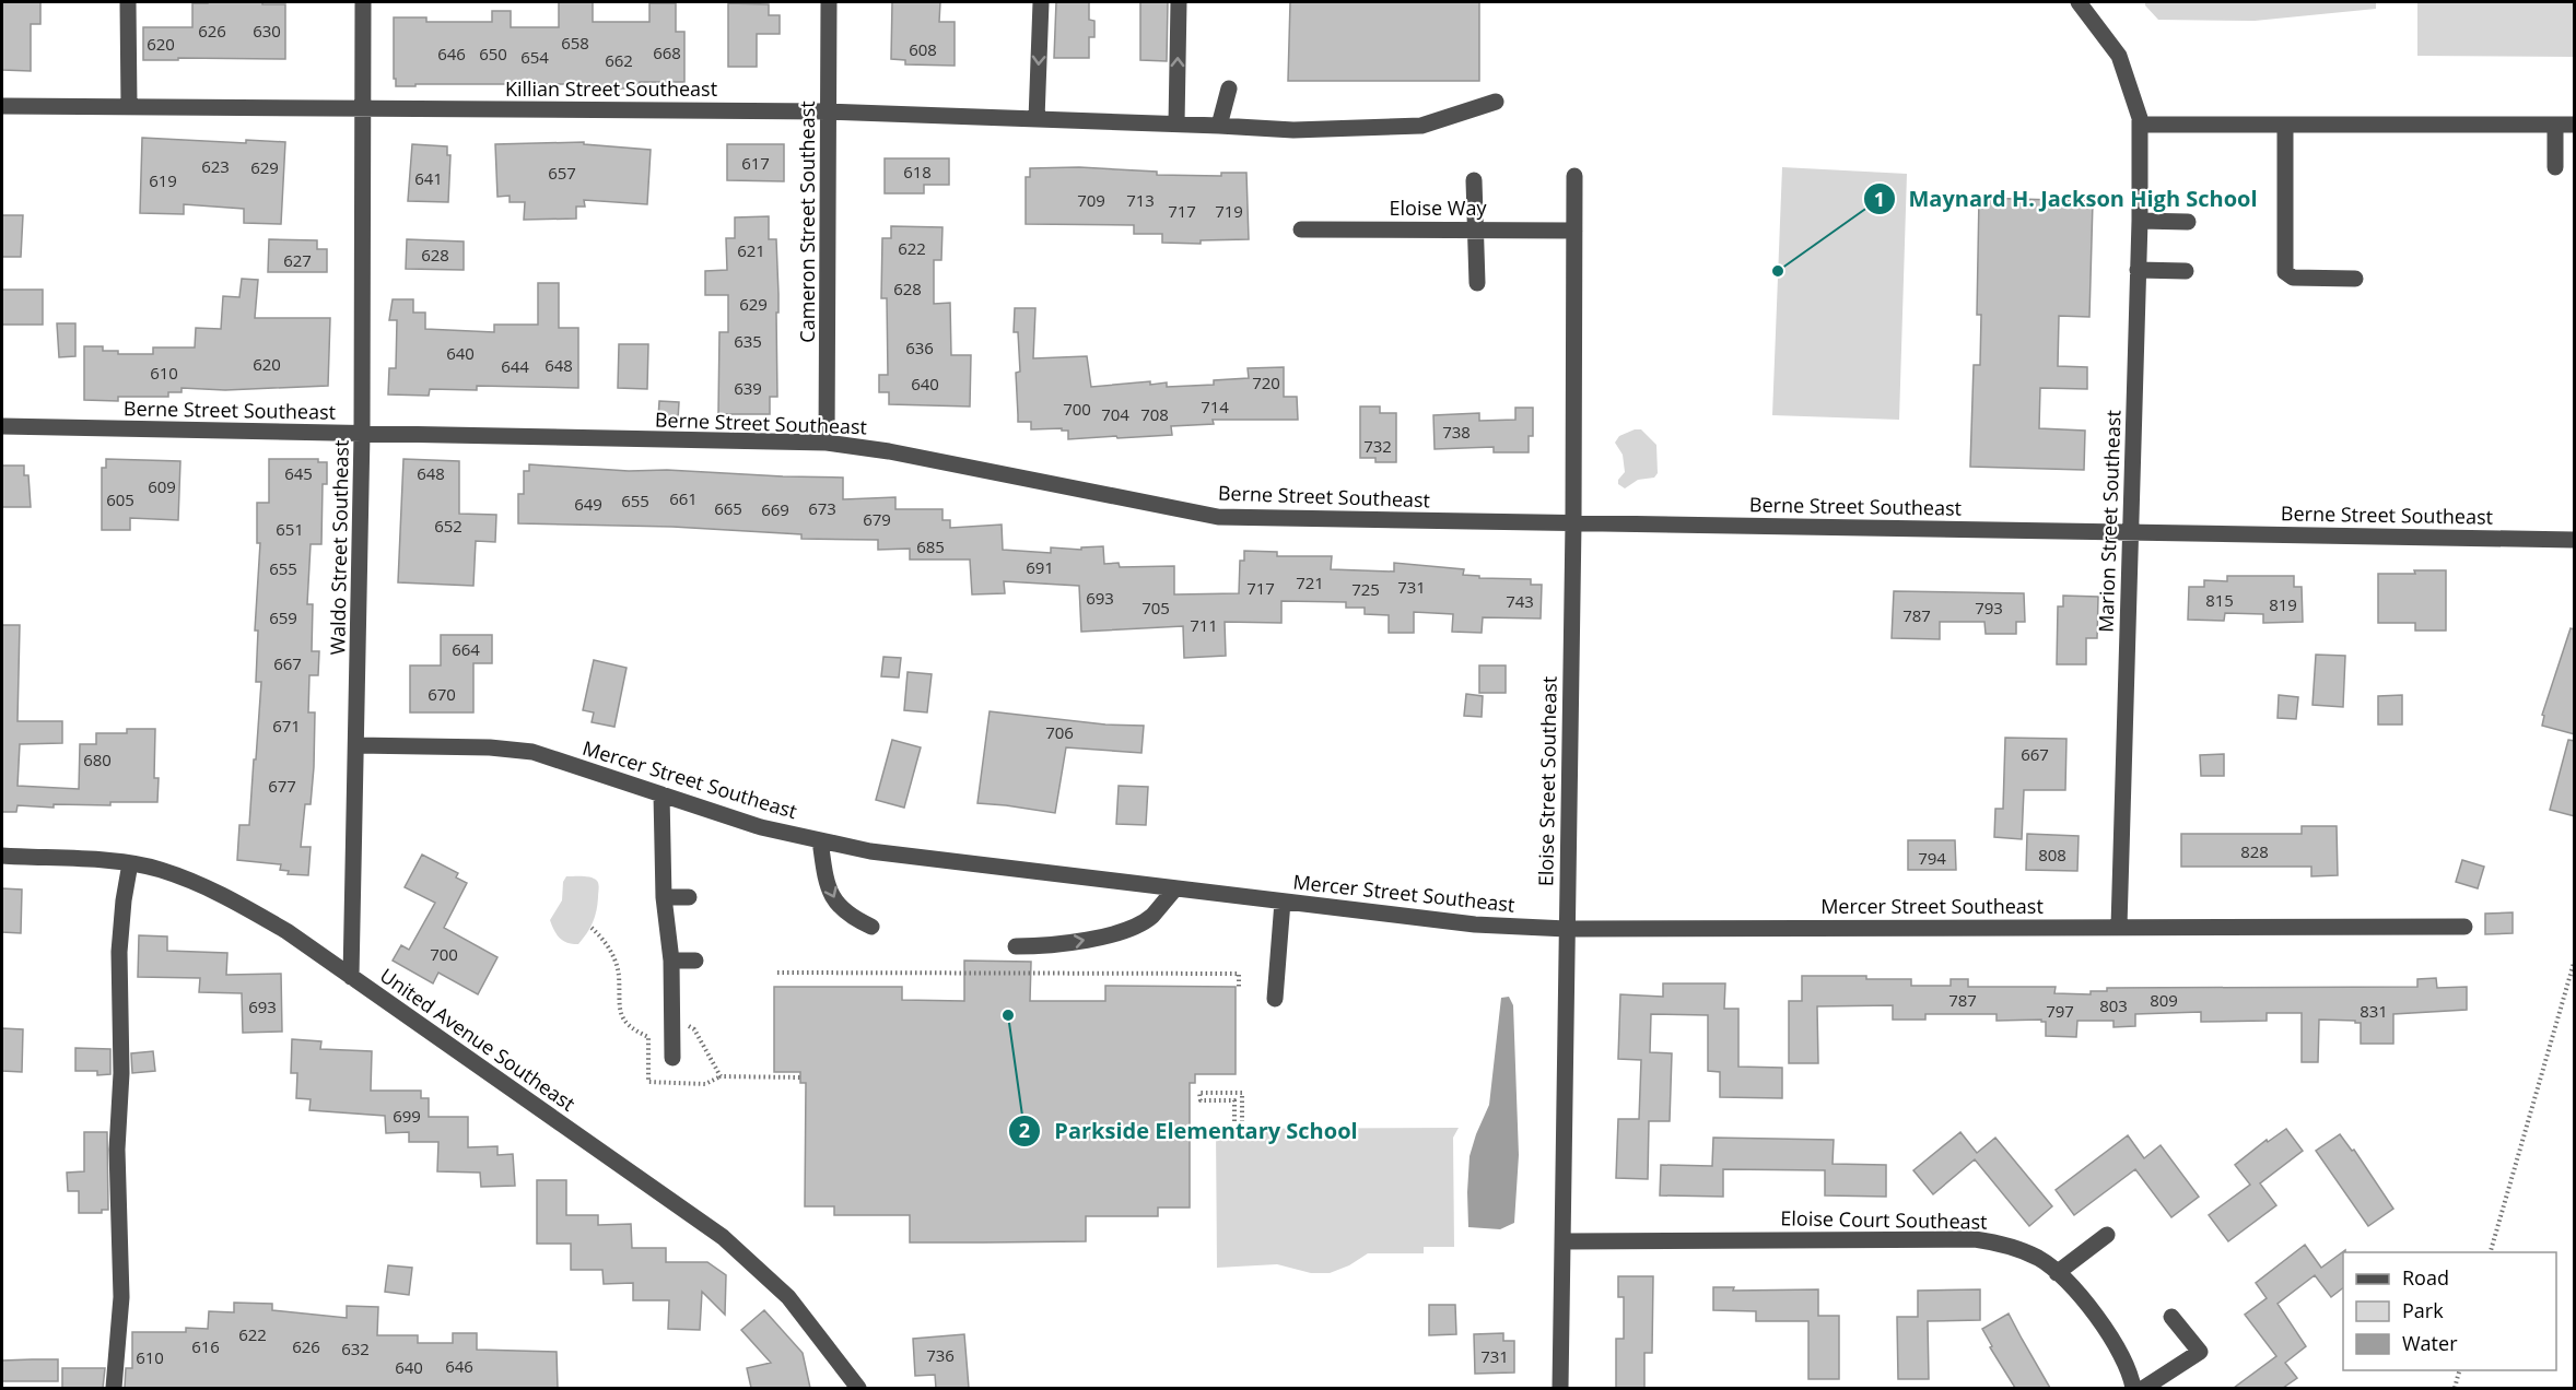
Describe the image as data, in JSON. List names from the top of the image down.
{
  "streets": {
    "street": [
      "Killian Street Southeast",
      "Eloise Way",
      "Cameron Street Southeast",
      "Berne Street Southeast",
      "Marion Street Southeast",
      "Waldo Street Southeast",
      "Mercer Street Southeast",
      "Eloise Street Southeast",
      "United Avenue Southeast",
      "Eloise Court Southeast"
    ]
  },
  "crossings": [
    ["Killian Street Southeast", "Cameron Street Southeast"],
    ["Killian Street Southeast", "Waldo Street Southeast"],
    ["Eloise Way", "Eloise Street Southeast"],
    ["Cameron Street Southeast", "Berne Street Southeast"],
    ["Berne Street Southeast", "Marion Street Southeast"],
    ["Berne Street Southeast", "Waldo Street Southeast"],
    ["Berne Street Southeast", "Eloise Street Southeast"],
    ["Marion Street Southeast", "Mercer Street Southeast"],
    ["Waldo Street Southeast", "Mercer Street Southeast"],
    ["Waldo Street Southeast", "United Avenue Southeast"],
    ["Mercer Street Southeast", "Eloise Street Southeast"],
    ["Eloise Street Southeast", "Eloise Court Southeast"]
  ],
  "places": ["Maynard H. Jackson High School", "Parkside Elementary School"],
  "house_numbers": [
    "626",
    "630",
    "658",
    "620",
    "608",
    "668",
    "646",
    "650",
    "654",
    "662",
    "617",
    "623",
    "629",
    "618",
    "657",
    "641",
    "619",
    "709",
    "713",
    "717",
    "719",
    "622",
    "621",
    "628",
    "627",
    "628",
    "629",
    "635",
    "636",
    "640",
    "620",
    "648",
    "644",
    "610",
    "720",
    "640",
    "639",
    "714",
    "700",
    "704",
    "708",
    "738",
    "732",
    "645",
    "648",
    "609",
    "661",
    "605",
    "655",
    "649",
    "665",
    "673",
    "669",
    "679",
    "652",
    "651",
    "685",
    "691",
    "655",
    "721",
    "731",
    "717",
    "725",
    "693",
    "815",
    "743",
    "819",
    "705",
    "793",
    "787",
    "659",
    "711",
    "664",
    "667",
    "670",
    "671",
    "706",
    "667",
    "680",
    "677",
    "828",
    "808",
    "794",
    "700",
    "787",
    "809",
    "803",
    "693",
    "797",
    "831",
    "699",
    "622",
    "616",
    "626",
    "632",
    "736",
    "731",
    "610",
    "646",
    "640"
  ],
  "legend": ["Road", "Park", "Water"]
}
